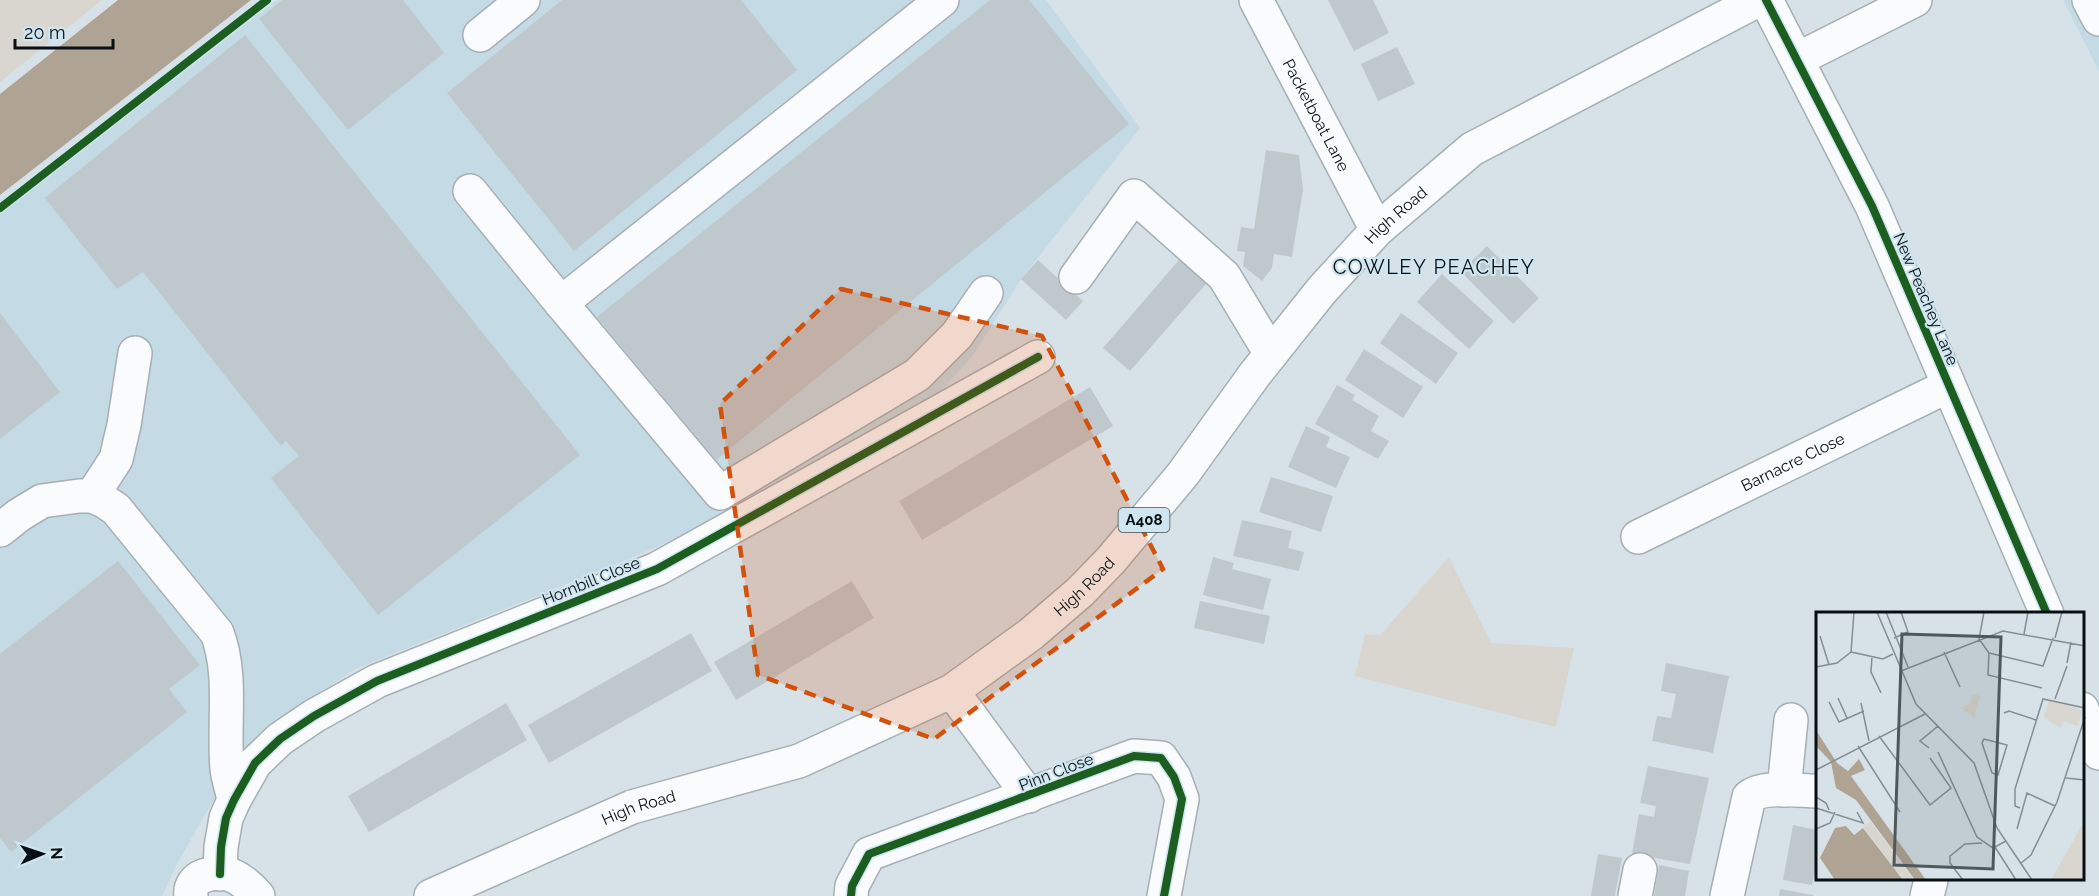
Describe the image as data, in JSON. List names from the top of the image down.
{
  "streets": {
    "street": [
      "Packetboat Lane",
      "High Road",
      "New Peachey Lane",
      "Barnacre Close",
      "A408",
      "Hornbill Close",
      "Pinn Close"
    ]
  },
  "crossings": [
    ["Packetboat Lane", "High Road"],
    ["High Road", "Pinn Close"],
    ["New Peachey Lane", "Barnacre Close"]
  ],
  "districts": ["COWLEY PEACHEY"],
  "scale_bar": "20 m",
  "north": "right"
}
